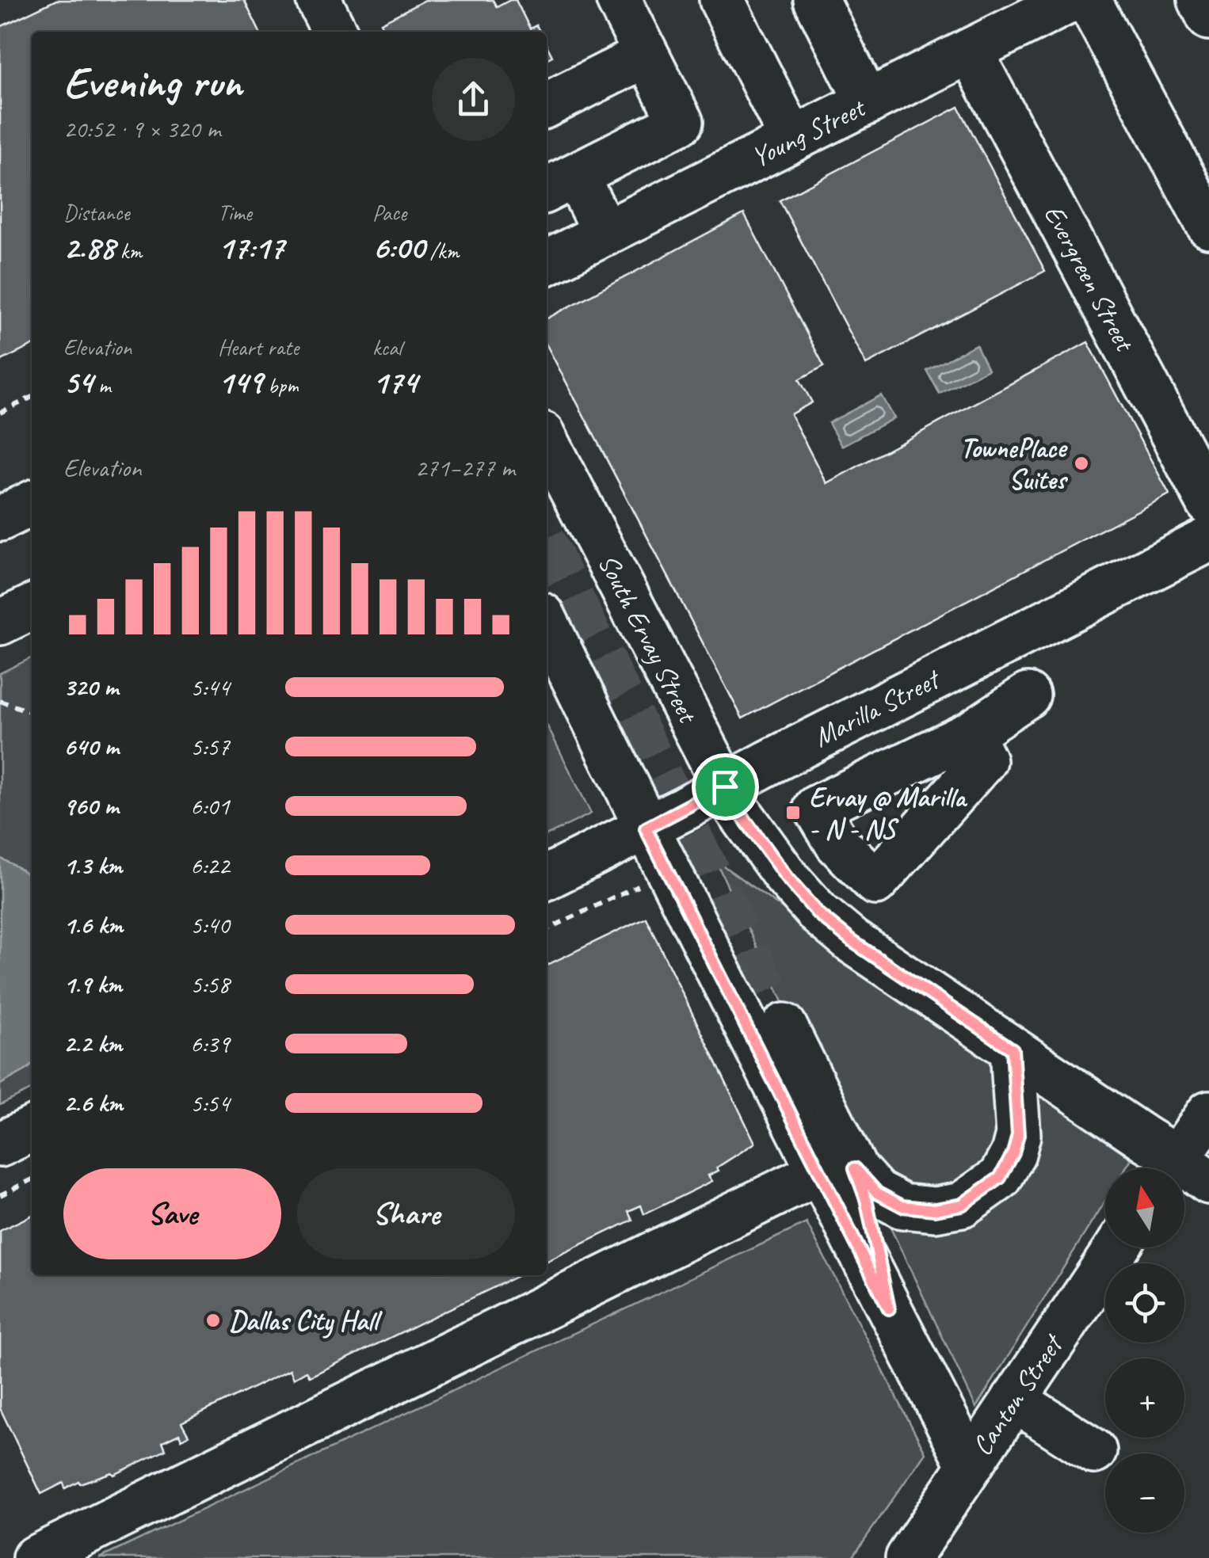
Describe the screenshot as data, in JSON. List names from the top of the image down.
{
  "streets": {
    "main road": [
      "Young Street",
      "Evergreen Street",
      "South Ervay Street",
      "Marilla Street",
      "Canton Street"
    ]
  },
  "crossings": [
    ["Young Street", "Evergreen Street"],
    ["South Ervay Street", "Marilla Street"]
  ],
  "places": {
    "other": ["TownePlace Suites", "Dallas City Hall"],
    "transit": ["Ervay @ Marilla - N - NS"]
  },
  "north": "top",
  "page": {
    "heading": ["Evening run", "20:52 · 9 × 320 m"],
    "stats": [
      ["Distance", "2.88 km"],
      ["Time", "17:17"],
      ["Pace", "6:00 /km"],
      ["Elevation", "54 m"],
      ["Heart rate", "149 bpm"],
      ["kcal", "174"]
    ],
    "chart": ["Elevation", "271–277 m"],
    "list": [
      {
        "name": "320 m",
        "note": "5:44"
      },
      {
        "name": "640 m",
        "note": "5:57"
      },
      {
        "name": "960 m",
        "note": "6:01"
      },
      {
        "name": "1.3 km",
        "note": "6:22"
      },
      {
        "name": "1.6 km",
        "note": "5:40"
      },
      {
        "name": "1.9 km",
        "note": "5:58"
      },
      {
        "name": "2.2 km",
        "note": "6:39"
      },
      {
        "name": "2.6 km",
        "note": "5:54"
      }
    ],
    "buttons": ["Save", "Share"],
    "map_buttons": ["+", "−"]
  }
}
